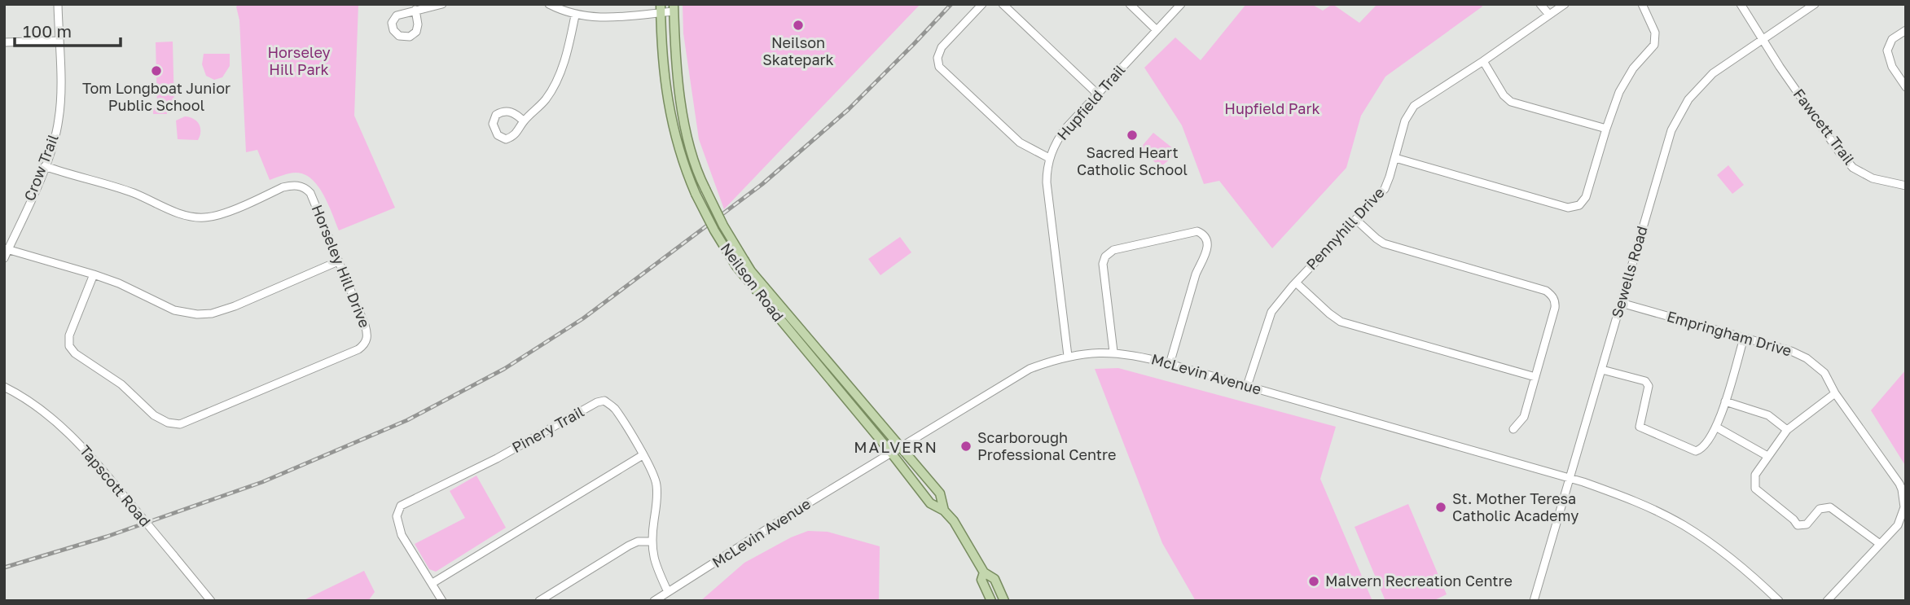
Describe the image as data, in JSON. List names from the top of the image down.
{
  "streets": {
    "main road": ["Neilson Road"],
    "street": [
      "Hupfield Trail",
      "Fawcett Trail",
      "Crow Trail",
      "Pennyhill Drive",
      "Horseley Hill Drive",
      "Sewells Road",
      "Empringham Drive",
      "McLevin Avenue",
      "Pinery Trail",
      "Tapscott Road"
    ]
  },
  "crossings": [
    ["Hupfield Trail", "McLevin Avenue"],
    ["Fawcett Trail", "Sewells Road"],
    ["Crow Trail", "Horseley Hill Drive"],
    ["Pennyhill Drive", "McLevin Avenue"],
    ["Sewells Road", "Empringham Drive"],
    ["Sewells Road", "McLevin Avenue"],
    ["Neilson Road", "McLevin Avenue"],
    ["McLevin Avenue", "Pinery Trail"]
  ],
  "districts": ["MALVERN"],
  "parks": ["Horseley Hill Park", "Hupfield Park"],
  "places": [
    "Neilson Skatepark",
    "Tom Longboat Junior Public School",
    "Sacred Heart Catholic School",
    "Scarborough Professional Centre",
    "St. Mother Teresa Catholic Academy",
    "Malvern Recreation Centre"
  ],
  "scale_bar": "100 m"
}
